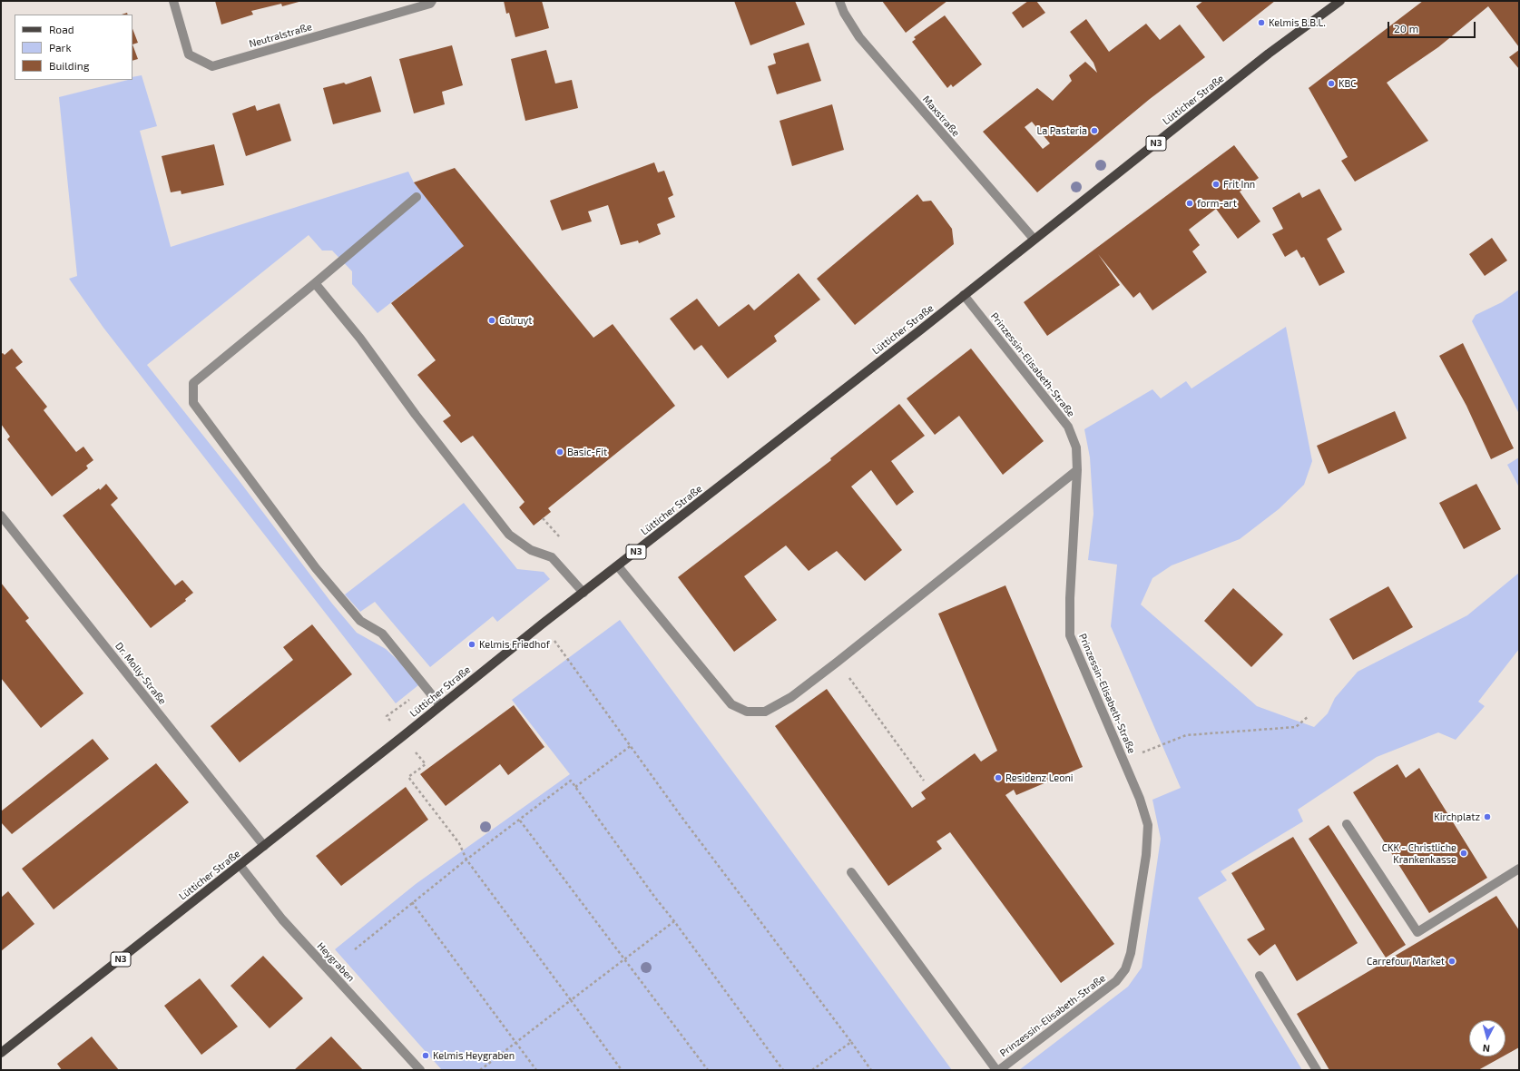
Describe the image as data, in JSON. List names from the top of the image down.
{
  "streets": {
    "main road": ["Lütticher Straße", "N3"],
    "street": [
      "Neutralstraße",
      "Maxstraße",
      "Prinzessin-Elisabeth-Straße",
      "Dr. Molly-Straße",
      "Heygraben"
    ]
  },
  "crossings": [
    ["Lütticher Straße", "Maxstraße"],
    ["Lütticher Straße", "Prinzessin-Elisabeth-Straße"],
    ["Lütticher Straße", "Dr. Molly-Straße"],
    ["Lütticher Straße", "Heygraben"]
  ],
  "places": [
    "Kelmis B.B.L.",
    "KBC",
    "La Pasteria",
    "Frit Inn",
    "form-art",
    "Colruyt",
    "Basic-Fit",
    "Kelmis Friedhof",
    "Residenz Leoni",
    "Kirchplatz",
    "CKK - Christliche Krankenkasse",
    "Carrefour Market",
    "Kelmis Heygraben"
  ],
  "legend": ["Road", "Park", "Building"],
  "scale_bar": "20 m",
  "north": "bottom"
}
